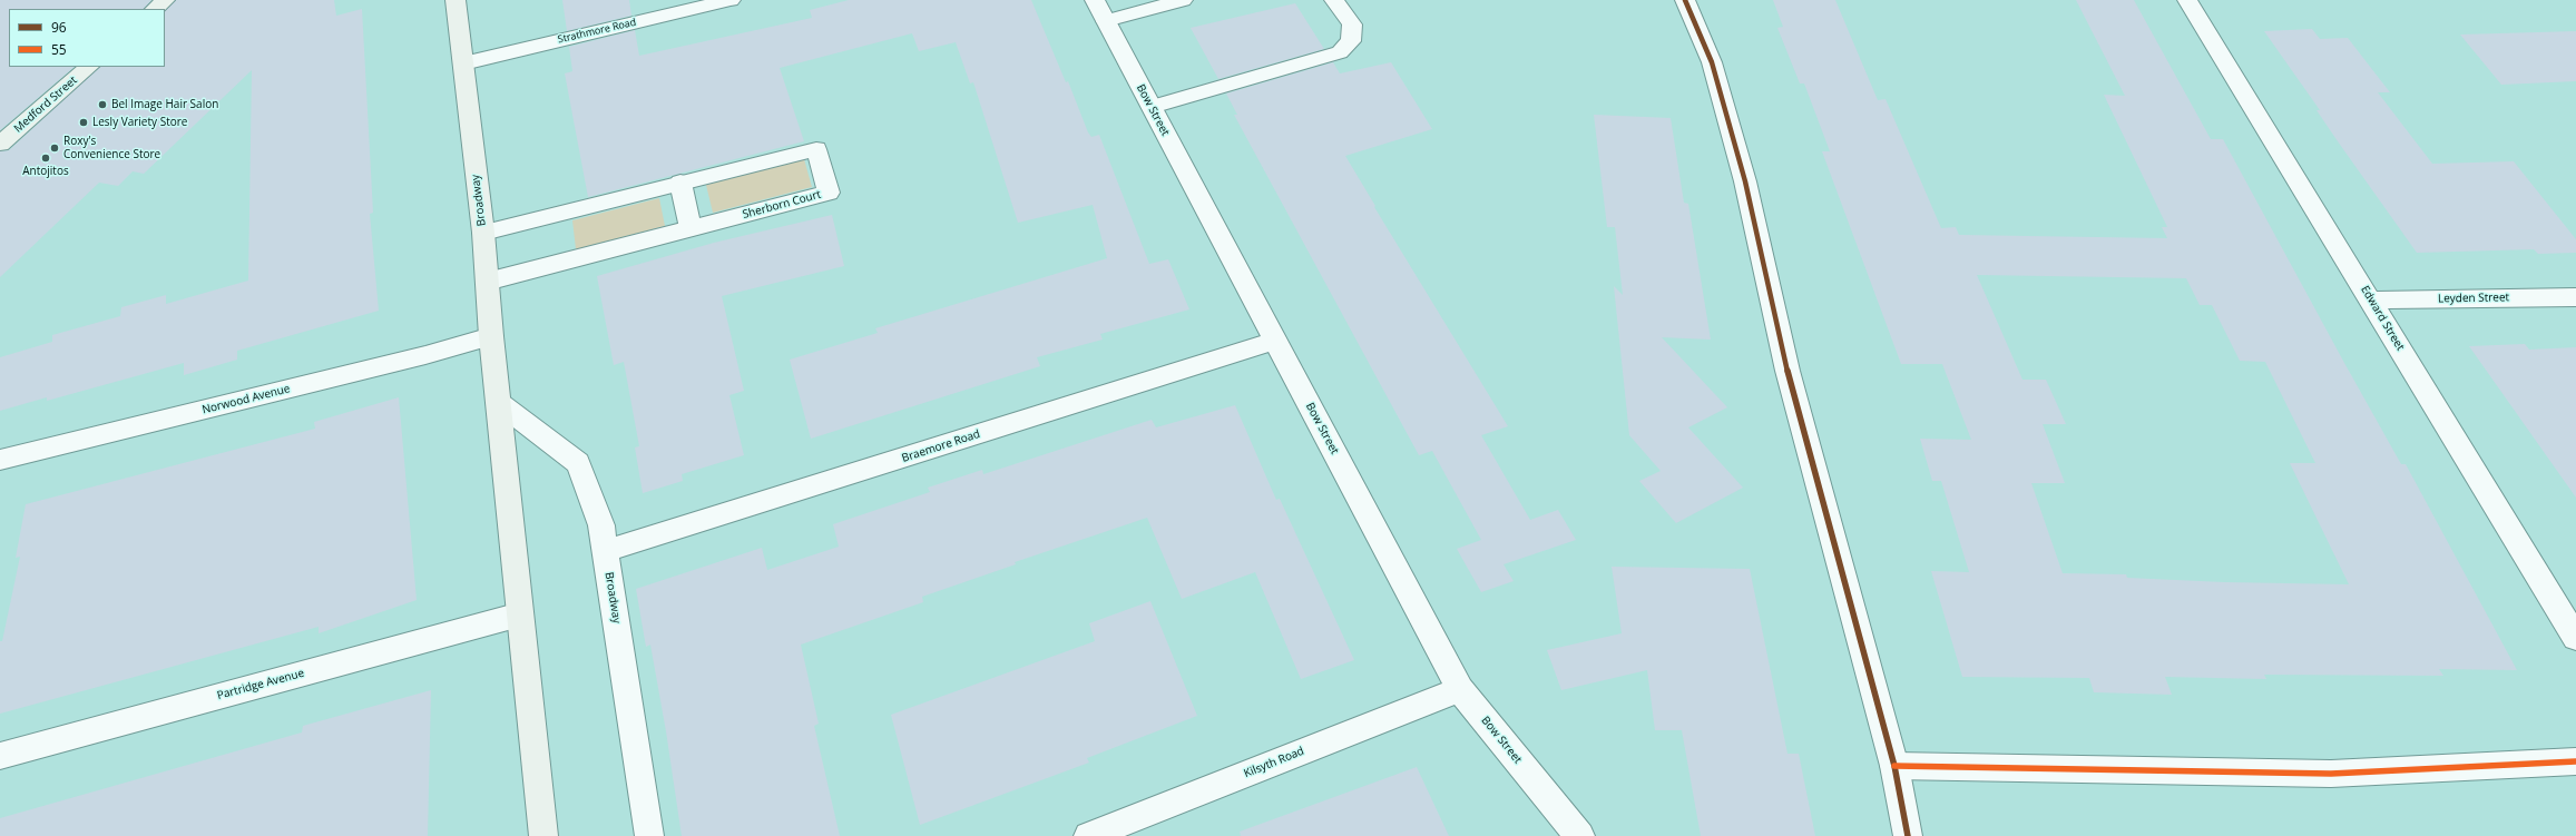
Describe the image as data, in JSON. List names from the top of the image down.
{
  "streets": {
    "main road": ["Medford Street", "Broadway"],
    "street": [
      "Strathmore Road",
      "Bow Street",
      "Sherborn Court",
      "Leyden Street",
      "Edward Street",
      "Norwood Avenue",
      "Braemore Road",
      "Partridge Avenue",
      "Kilsyth Road"
    ]
  },
  "crossings": [
    ["Strathmore Road", "Broadway"],
    ["Bow Street", "Braemore Road"],
    ["Bow Street", "Kilsyth Road"],
    ["Broadway", "Sherborn Court"],
    ["Broadway", "Norwood Avenue"],
    ["Broadway", "Braemore Road"],
    ["Broadway", "Partridge Avenue"],
    ["Leyden Street", "Edward Street"]
  ],
  "places": [
    "Bel Image Hair Salon",
    "Lesly Variety Store",
    "Roxy's Convenience Store",
    "Antojitos"
  ],
  "lines": ["transit line 96", "transit line 55"],
  "legend": ["96", "55"]
}
